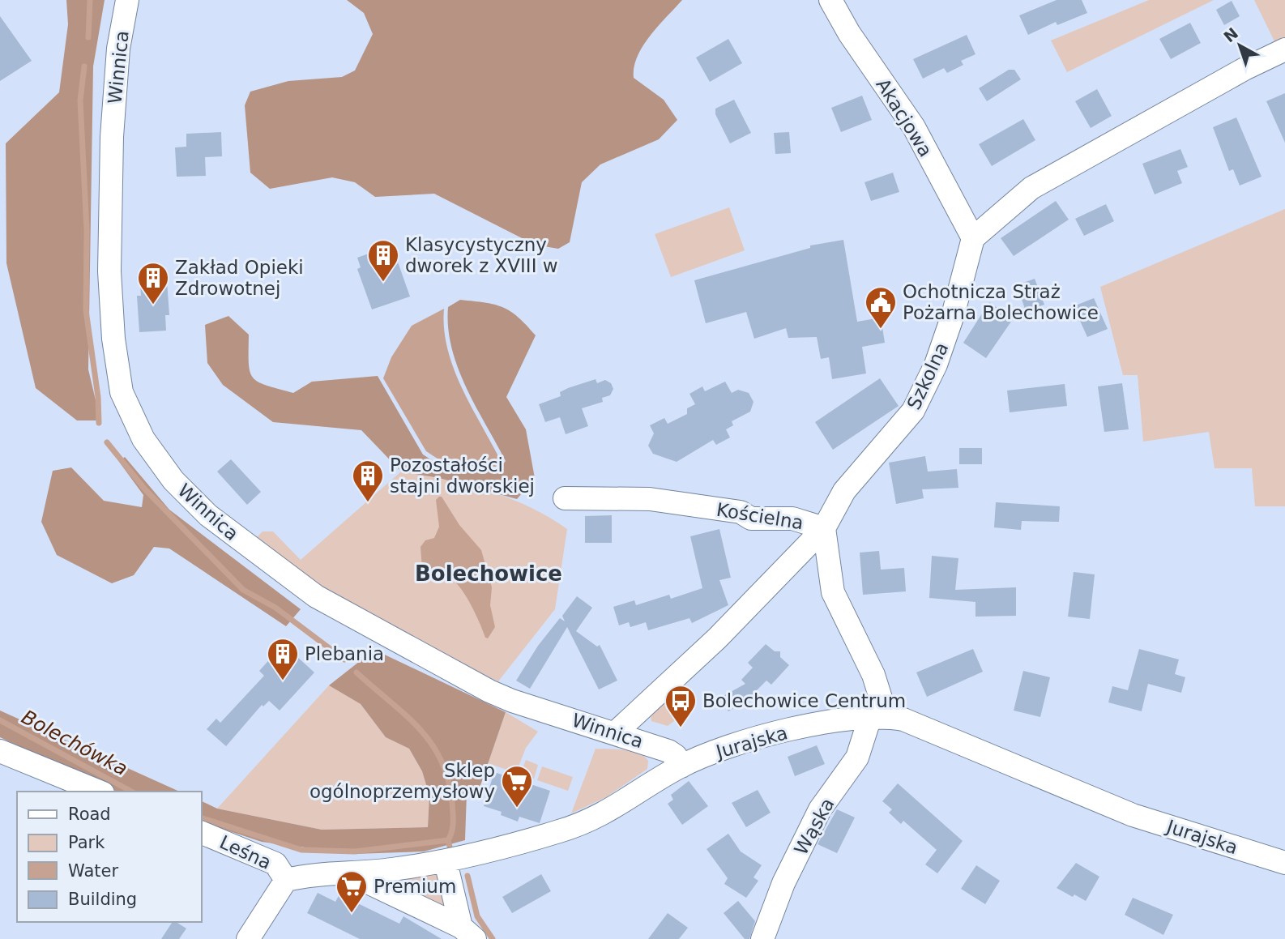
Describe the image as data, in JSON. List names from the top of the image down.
{
  "streets": {
    "street": [
      "Winnica",
      "Akacjowa",
      "Szkolna",
      "Kościelna",
      "Jurajska",
      "Wąska",
      "Leśna"
    ]
  },
  "crossings": [
    ["Winnica", "Szkolna"],
    ["Winnica", "Jurajska"],
    ["Akacjowa", "Szkolna"],
    ["Szkolna", "Kościelna"],
    ["Kościelna", "Jurajska"],
    ["Kościelna", "Wąska"],
    ["Jurajska", "Wąska"],
    ["Jurajska", "Leśna"]
  ],
  "districts": ["Bolechowice"],
  "water": ["Bolechówka"],
  "places": {
    "building": [
      "Klasycystyczny dworek z XVIII w",
      "Zakład Opieki Zdrowotnej",
      "Pozostałości stajni dworskiej",
      "Plebania"
    ],
    "public building": ["Ochotnicza Straż Pożarna Bolechowice"],
    "bus stop": ["Bolechowice Centrum"],
    "supermarket": ["Sklep ogólnoprzemysłowy", "Premium"]
  },
  "legend": [
    "Road",
    "Park",
    "Water",
    "Building"
  ],
  "north": "top left"
}
